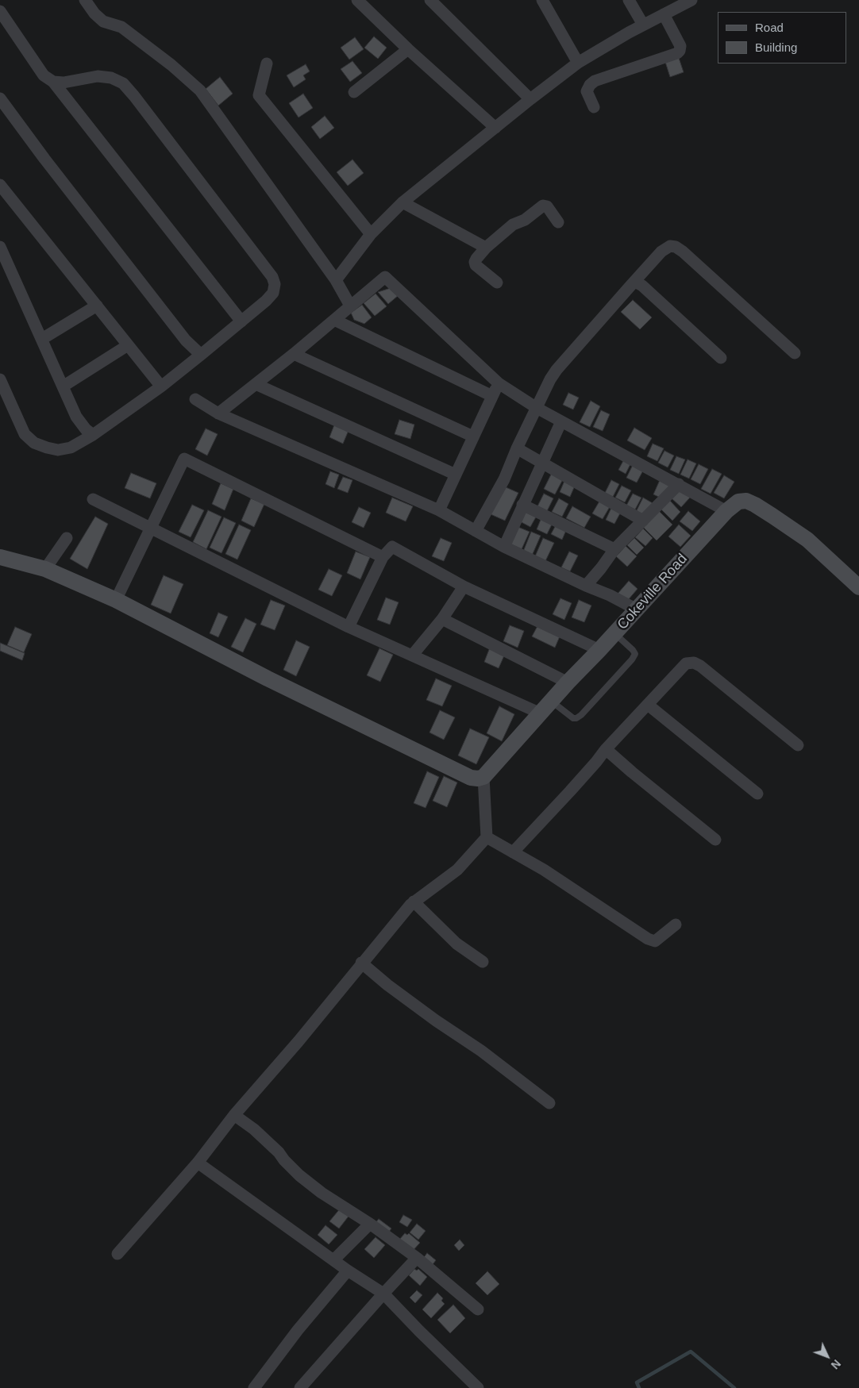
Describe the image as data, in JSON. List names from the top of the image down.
{
  "streets": {
    "street": ["Cokeville Road"]
  },
  "legend": ["Road", "Building"],
  "north": "bottom right"
}
